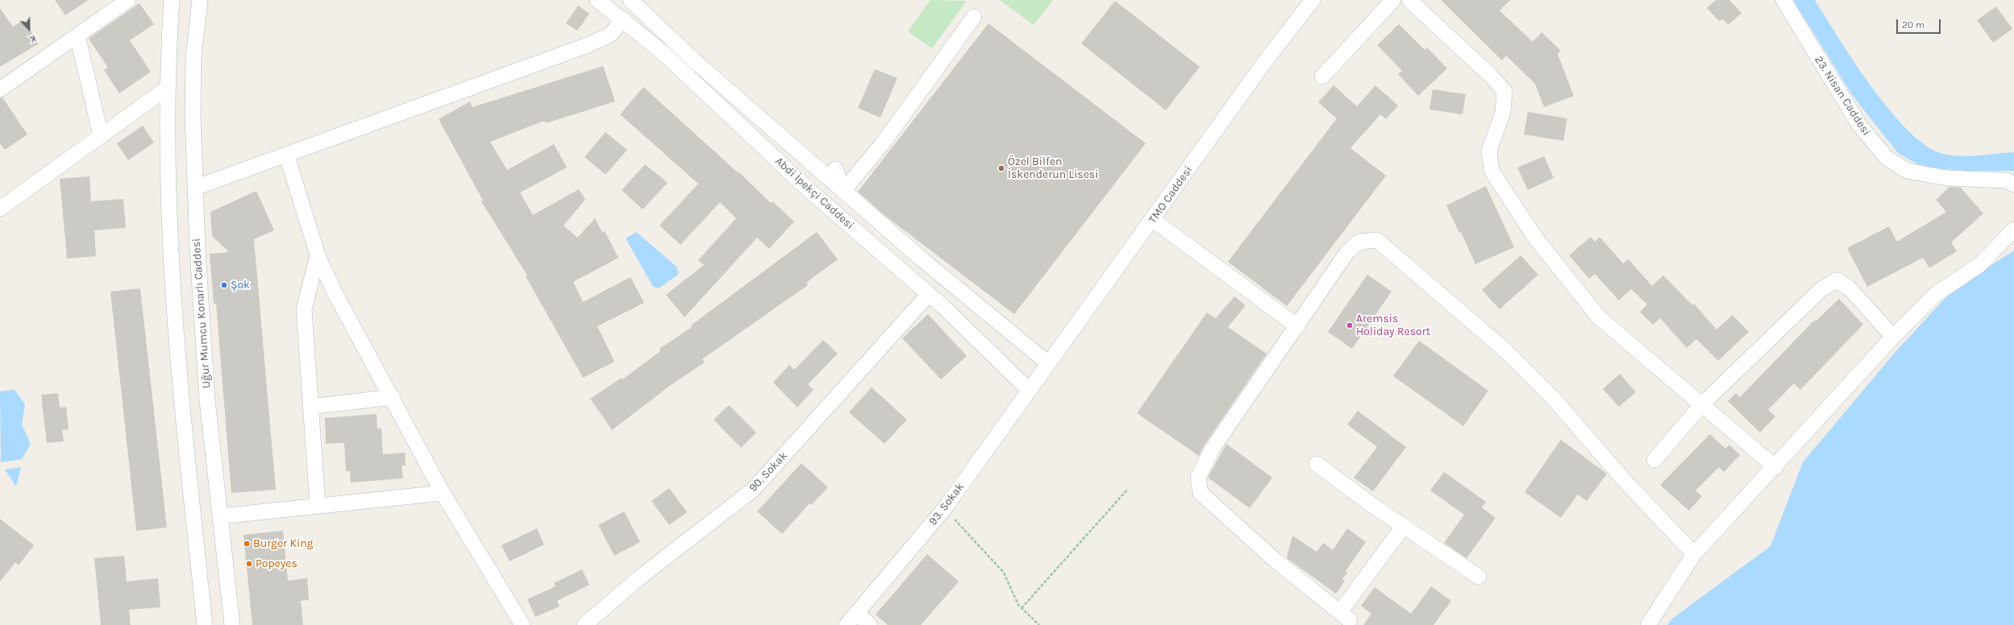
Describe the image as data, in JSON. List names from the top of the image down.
{
  "streets": {
    "street": [
      "23. Nisan Caddesi",
      "Abdi İpekçi Caddesi",
      "TMO Caddesi",
      "Uğur Mumcu Konarlı Caddesi",
      "90. Sokak",
      "93. Sokak"
    ]
  },
  "crossings": [
    ["Abdi İpekçi Caddesi", "TMO Caddesi"],
    ["Abdi İpekçi Caddesi", "90. Sokak"],
    ["Abdi İpekçi Caddesi", "93. Sokak"],
    ["TMO Caddesi", "93. Sokak"]
  ],
  "places": [
    "Özel Bilfen İskenderun Lisesi",
    "Şok",
    "Aremsis Holiday Resort",
    "Burger King",
    "Popeyes"
  ],
  "scale_bar": "20 m",
  "north": "bottom"
}
